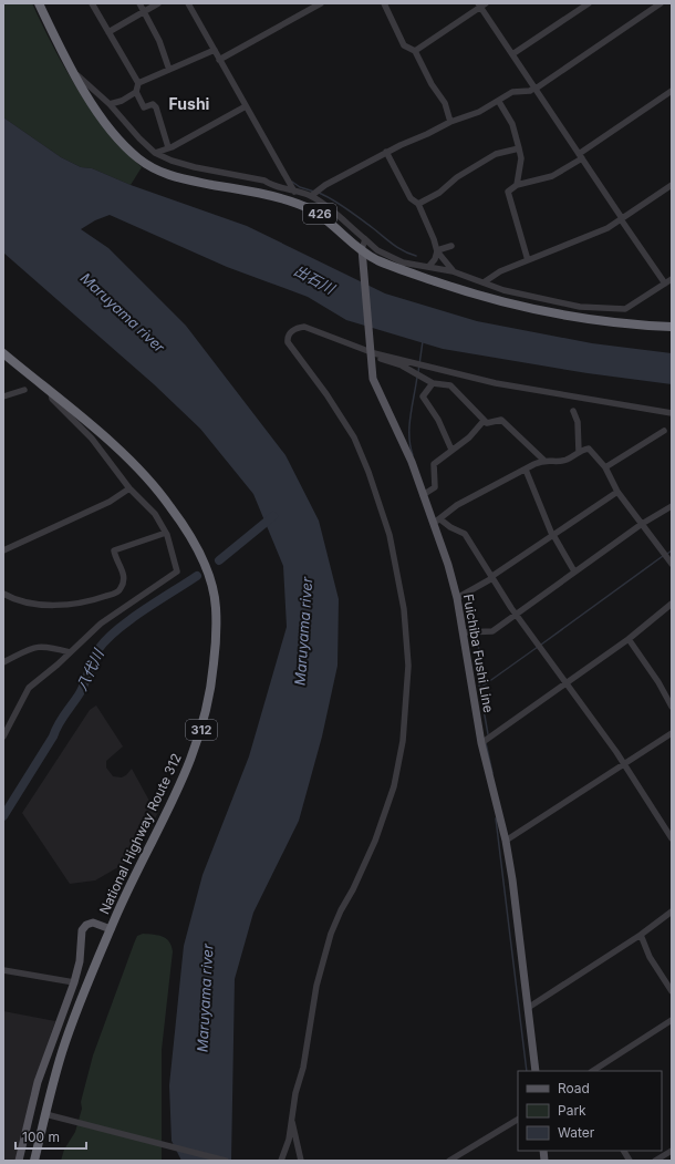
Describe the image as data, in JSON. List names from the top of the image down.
{
  "streets": {
    "highway": ["426", "312", "National Highway Route 312"],
    "main road": ["Fuichiba Fushi Line"]
  },
  "crossings": [
    ["426", "Fuichiba Fushi Line"]
  ],
  "districts": ["Fushi"],
  "water": ["出石川", "Maruyama river", "八代川"],
  "legend": ["Road", "Park", "Water"],
  "scale_bar": "100 m"
}
